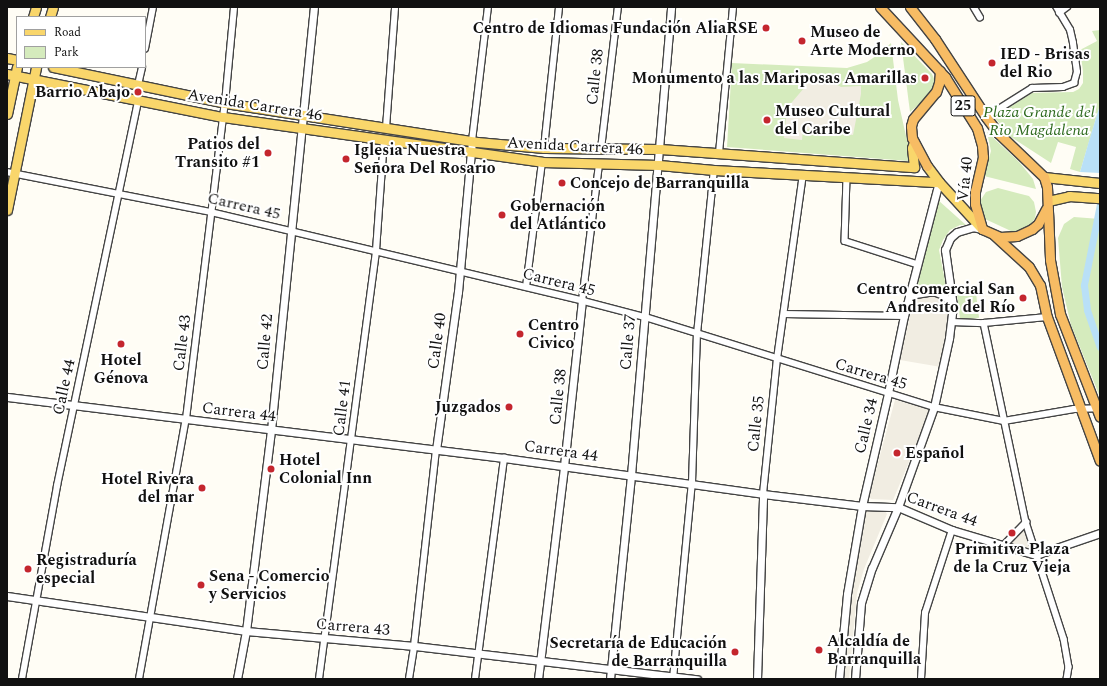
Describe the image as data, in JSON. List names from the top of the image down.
{
  "streets": {
    "highway": ["25", "Vía 40"],
    "main road": ["Avenida Carrera 46"],
    "street": [
      "Calle 38",
      "Carrera 45",
      "Calle 40",
      "Calle 42",
      "Calle 37",
      "Calle 43",
      "Calle 44",
      "Calle 41",
      "Carrera 44",
      "Calle 35",
      "Calle 34",
      "Carrera 43"
    ]
  },
  "crossings": [
    ["Calle 38", "Avenida Carrera 46"],
    ["Calle 38", "Carrera 45"],
    ["Calle 38", "Carrera 44"],
    ["Calle 38", "Carrera 43"],
    ["Avenida Carrera 46", "25"],
    ["Avenida Carrera 46", "Vía 40"],
    ["Avenida Carrera 46", "Calle 40"],
    ["Avenida Carrera 46", "Calle 42"],
    ["Avenida Carrera 46", "Calle 37"],
    ["Avenida Carrera 46", "Calle 43"],
    ["Avenida Carrera 46", "Calle 44"],
    ["Avenida Carrera 46", "Calle 41"],
    ["Avenida Carrera 46", "Calle 35"],
    ["Avenida Carrera 46", "Calle 34"],
    ["25", "Vía 40"],
    ["25", "Carrera 45"],
    ["25", "Calle 34"],
    ["Vía 40", "Calle 34"],
    ["Carrera 45", "Calle 40"],
    ["Carrera 45", "Calle 42"],
    ["Carrera 45", "Calle 37"],
    ["Carrera 45", "Calle 43"],
    ["Carrera 45", "Calle 44"],
    ["Carrera 45", "Calle 41"],
    ["Carrera 45", "Calle 35"],
    ["Carrera 45", "Calle 34"],
    ["Calle 40", "Carrera 44"],
    ["Calle 40", "Carrera 43"],
    ["Calle 42", "Carrera 44"],
    ["Calle 42", "Carrera 43"],
    ["Calle 37", "Carrera 44"],
    ["Calle 37", "Carrera 43"],
    ["Calle 43", "Carrera 44"],
    ["Calle 43", "Carrera 43"],
    ["Calle 44", "Carrera 44"],
    ["Calle 44", "Carrera 43"],
    ["Calle 41", "Carrera 44"],
    ["Calle 41", "Carrera 43"],
    ["Carrera 44", "Calle 35"],
    ["Carrera 44", "Calle 34"]
  ],
  "parks": ["Plaza Grande del Rio Magdalena"],
  "places": [
    "Centro de Idiomas Fundación AliaRSE",
    "Museo de Arte Moderno",
    "IED - Brisas del Rio",
    "Monumento a las Mariposas Amarillas",
    "Barrio Abajo",
    "Museo Cultural del Caribe",
    "Patios del Transito #1",
    "Iglesia Nuestra Señora Del Rosario",
    "Concejo de Barranquilla",
    "Gobernación del Atlántico",
    "Centro comercial San Andresito del Río",
    "Centro Civico",
    "Hotel Génova",
    "Juzgados",
    "Español",
    "Hotel Colonial Inn",
    "Hotel Rivera del mar",
    "Primitiva Plaza de la Cruz Vieja",
    "Registraduría especial",
    "Sena - Comercio y Servicios",
    "Alcaldía de Barranquilla",
    "Secretaría de Educación de Barranquilla"
  ],
  "legend": ["Road", "Park"]
}
